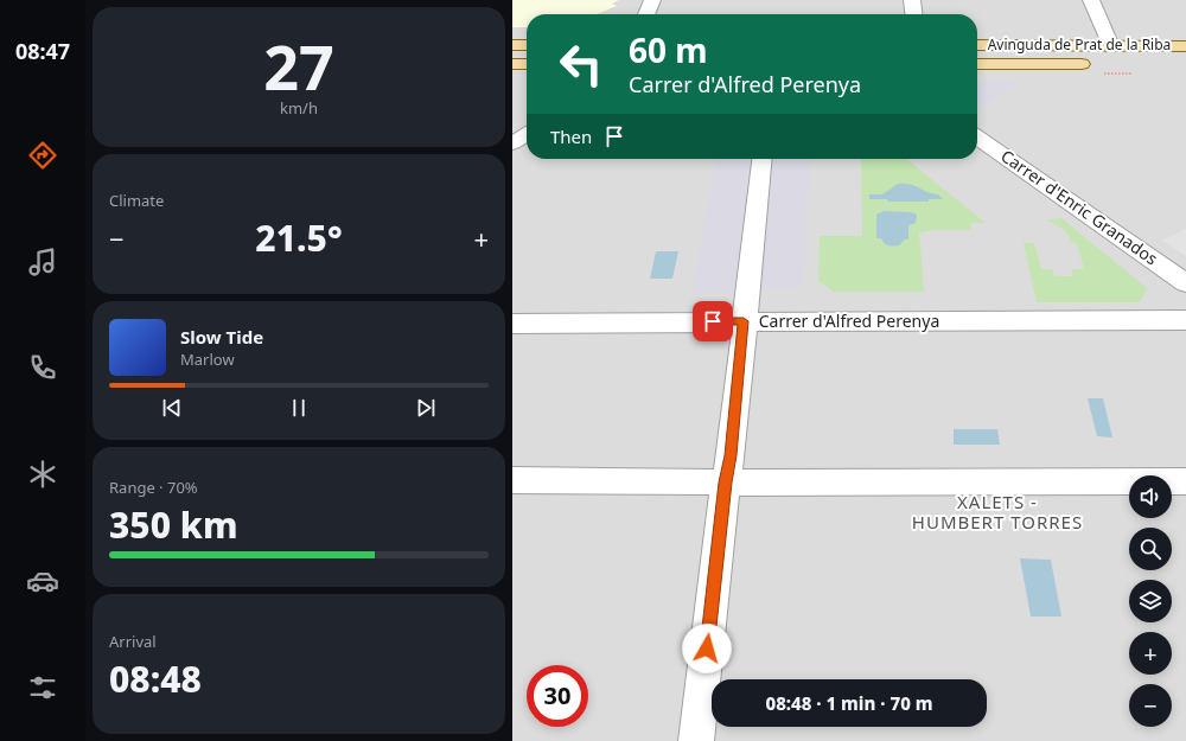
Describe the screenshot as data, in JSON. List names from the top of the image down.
{
  "streets": {
    "main road": ["Avinguda de Prat de la Riba"],
    "street": ["Carrer d'Enric Granados", "Carrer d'Alfred Perenya"]
  },
  "districts": ["XALETS - HUMBERT TORRES"],
  "page": {
    "tabs": "08:47",
    "tile": [
      ["27", "km/h"],
      "Climate",
      ["Range · 70%", "350 km"],
      ["Arrival", "08:48"]
    ],
    "turn": ["60 m", "Carrer d'Alfred Perenya"],
    "then": "Then",
    "heat": ["−", "21.5°", "+"],
    "song": ["Slow Tide", "Marlow"],
    "map_buttons": ["+", "−"],
    "limit": "30",
    "trip": "08:48 · 1 min · 70 m"
  }
}
